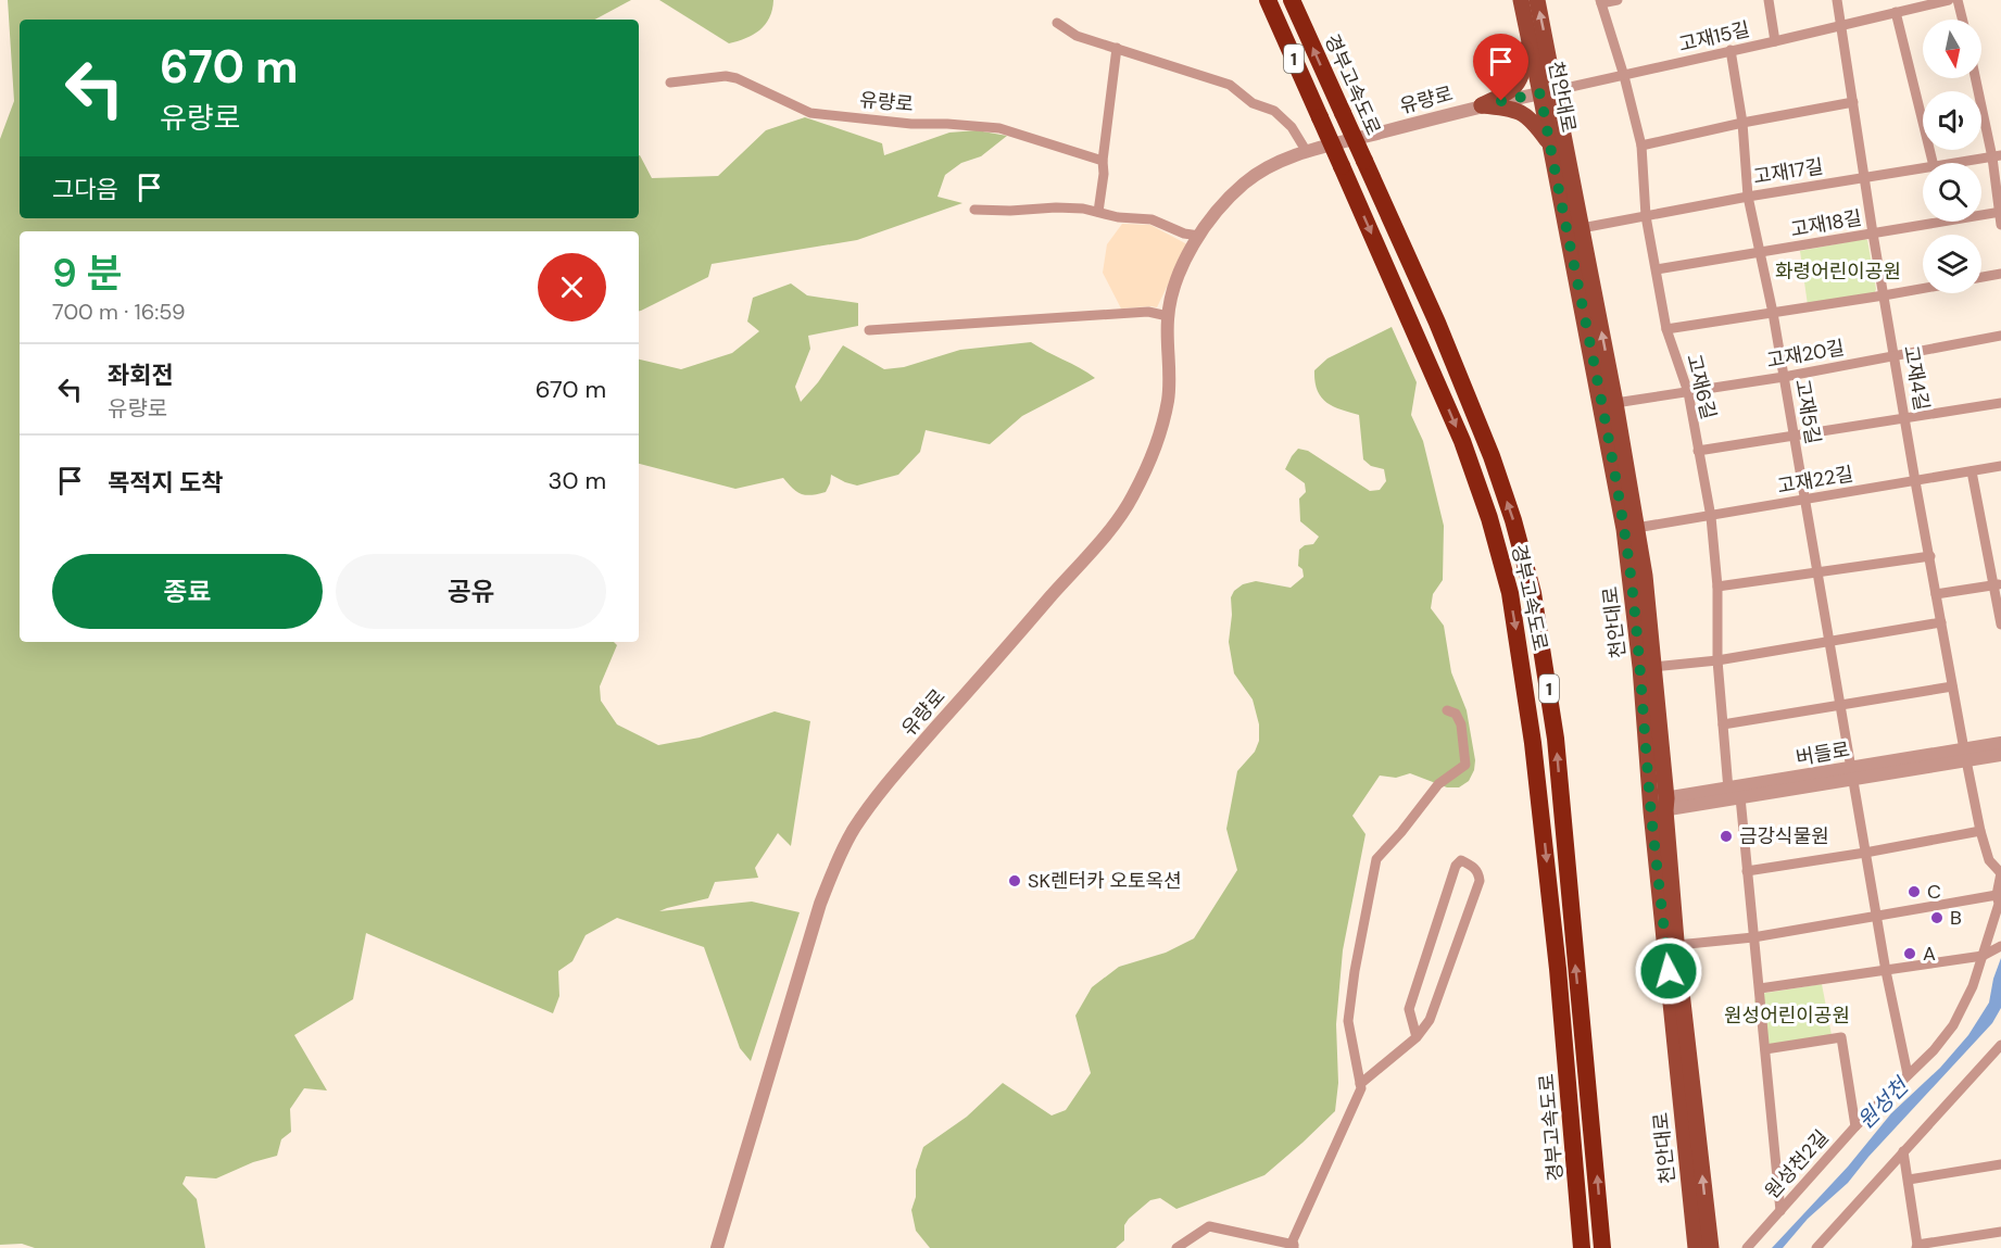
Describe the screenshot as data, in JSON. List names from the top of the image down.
{
  "streets": {
    "highway": ["1", "경부고속도로"],
    "main road": ["천안대로"],
    "street": [
      "고재15길",
      "유량로",
      "고재17길",
      "고재18길",
      "고재20길",
      "고재4길",
      "고재6길",
      "고재5길",
      "고재22길",
      "버들로",
      "원성천2길"
    ]
  },
  "crossings": [
    ["고재15길", "천안대로"],
    ["고재15길", "유량로"],
    ["고재15길", "고재4길"],
    ["고재15길", "고재6길"],
    ["고재15길", "고재5길"],
    ["천안대로", "유량로"],
    ["천안대로", "고재17길"],
    ["천안대로", "고재20길"],
    ["천안대로", "고재22길"],
    ["천안대로", "버들로"],
    ["고재17길", "고재4길"],
    ["고재17길", "고재6길"],
    ["고재17길", "고재5길"],
    ["고재18길", "고재4길"],
    ["고재18길", "고재6길"],
    ["고재18길", "고재5길"],
    ["고재20길", "고재4길"],
    ["고재20길", "고재6길"],
    ["고재20길", "고재5길"],
    ["고재4길", "고재22길"],
    ["고재4길", "버들로"],
    ["고재4길", "원성천2길"],
    ["고재6길", "고재22길"],
    ["고재6길", "버들로"],
    ["고재5길", "고재22길"],
    ["고재5길", "버들로"],
    ["고재5길", "원성천2길"]
  ],
  "water": ["원성천"],
  "parks": ["화령어린이공원", "원성어린이공원"],
  "places": [
    "금강식물원",
    "SK렌터카 오토옥션",
    "C",
    "B",
    "A"
  ],
  "north": "bottom",
  "page": {
    "turn": ["670 m", "유량로"],
    "then": "그다음",
    "heading": ["9 분", "700 m · 16:59"],
    "list": [
      {
        "name": "좌회전",
        "note": "유량로",
        "value": "670 m"
      },
      {
        "name": "목적지 도착",
        "value": "30 m"
      }
    ],
    "buttons": ["종료", "공유"]
  }
}
